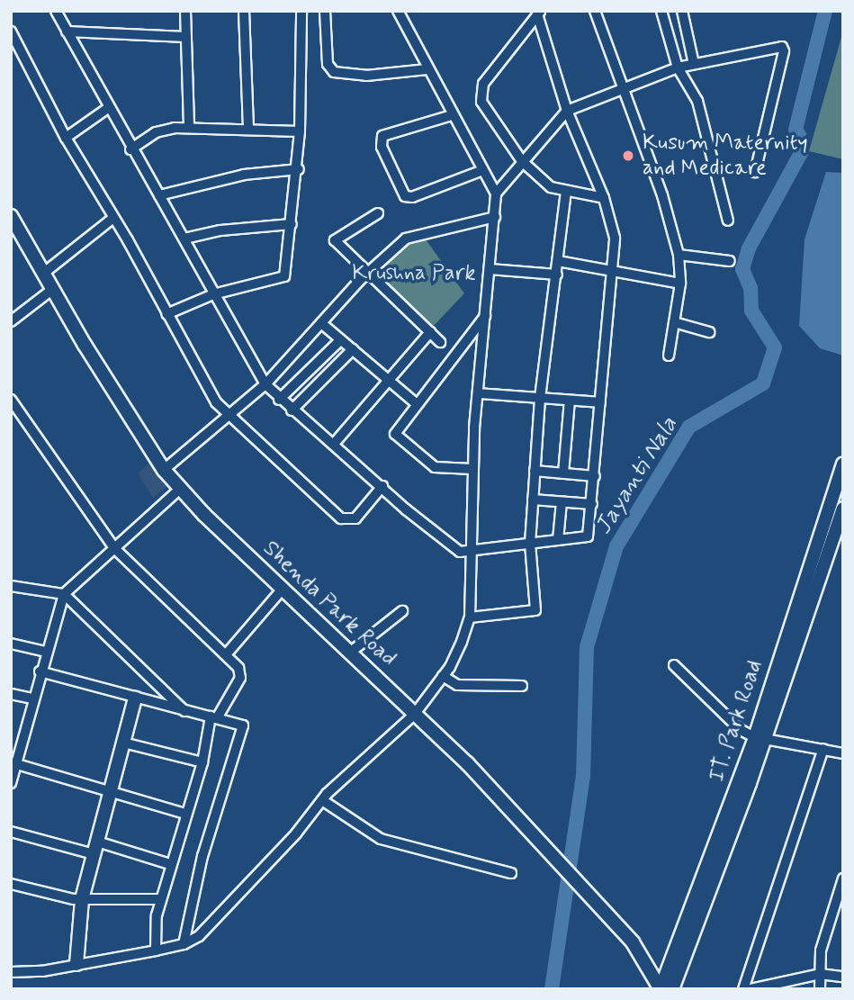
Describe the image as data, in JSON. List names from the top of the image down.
{
  "streets": {
    "main road": ["Shenda Park Road", "IT. Park Road"]
  },
  "crossings": [
    ["Shenda Park Road", "IT. Park Road"]
  ],
  "water": ["Jayanti Nala"],
  "parks": ["Krushna Park"],
  "places": ["Kusum Maternity and Medicare"]
}
